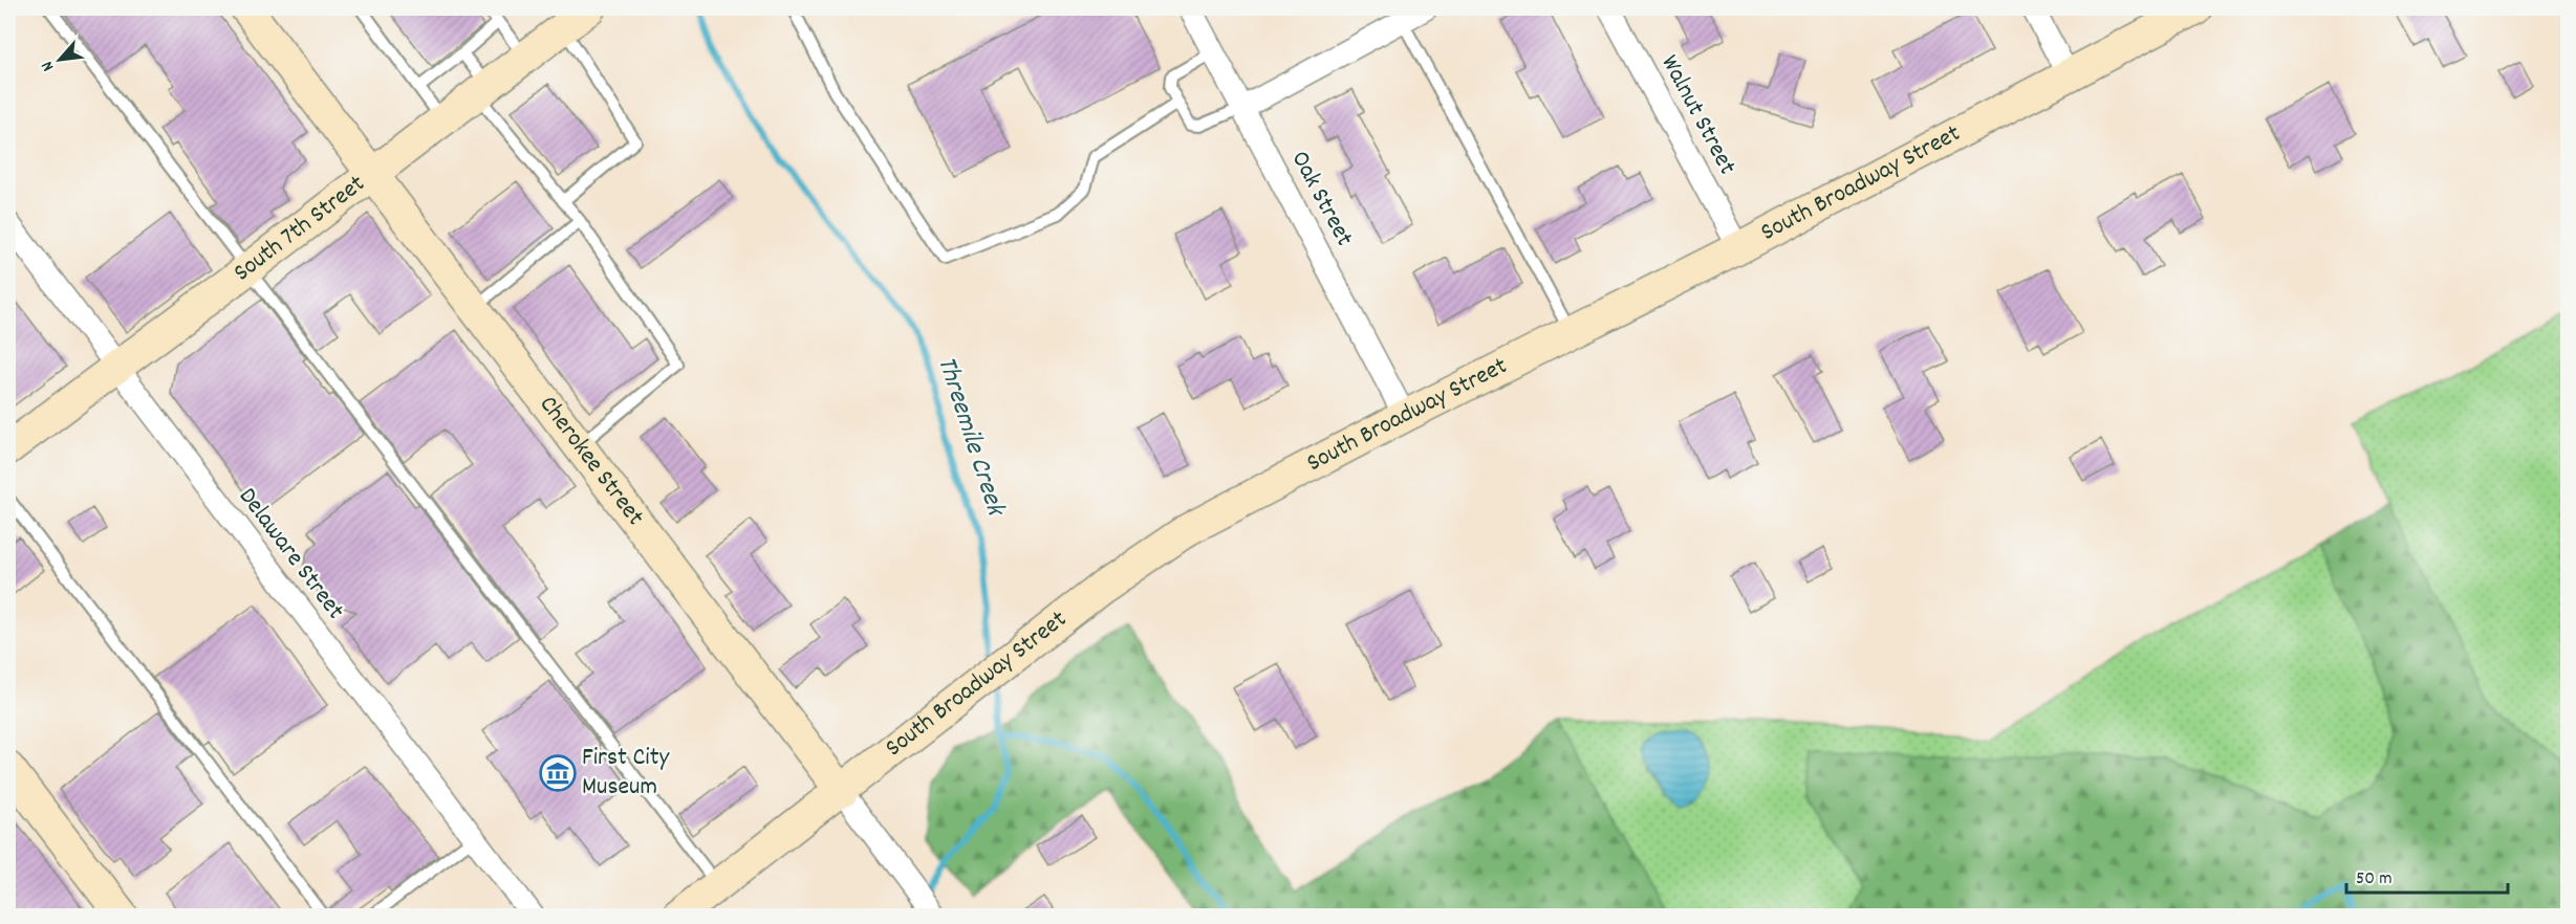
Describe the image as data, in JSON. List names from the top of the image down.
{
  "streets": {
    "street": [
      "Walnut Street",
      "South Broadway Street",
      "Oak Street",
      "South 7th Street",
      "Cherokee Street",
      "Delaware Street"
    ]
  },
  "crossings": [
    ["Walnut Street", "South Broadway Street"],
    ["South Broadway Street", "Oak Street"],
    ["South Broadway Street", "Cherokee Street"],
    ["South 7th Street", "Cherokee Street"],
    ["South 7th Street", "Delaware Street"]
  ],
  "water": ["Threemile Creek"],
  "places": {
    "museum": ["First City Museum"]
  },
  "scale_bar": "50 m",
  "north": "bottom left"
}
